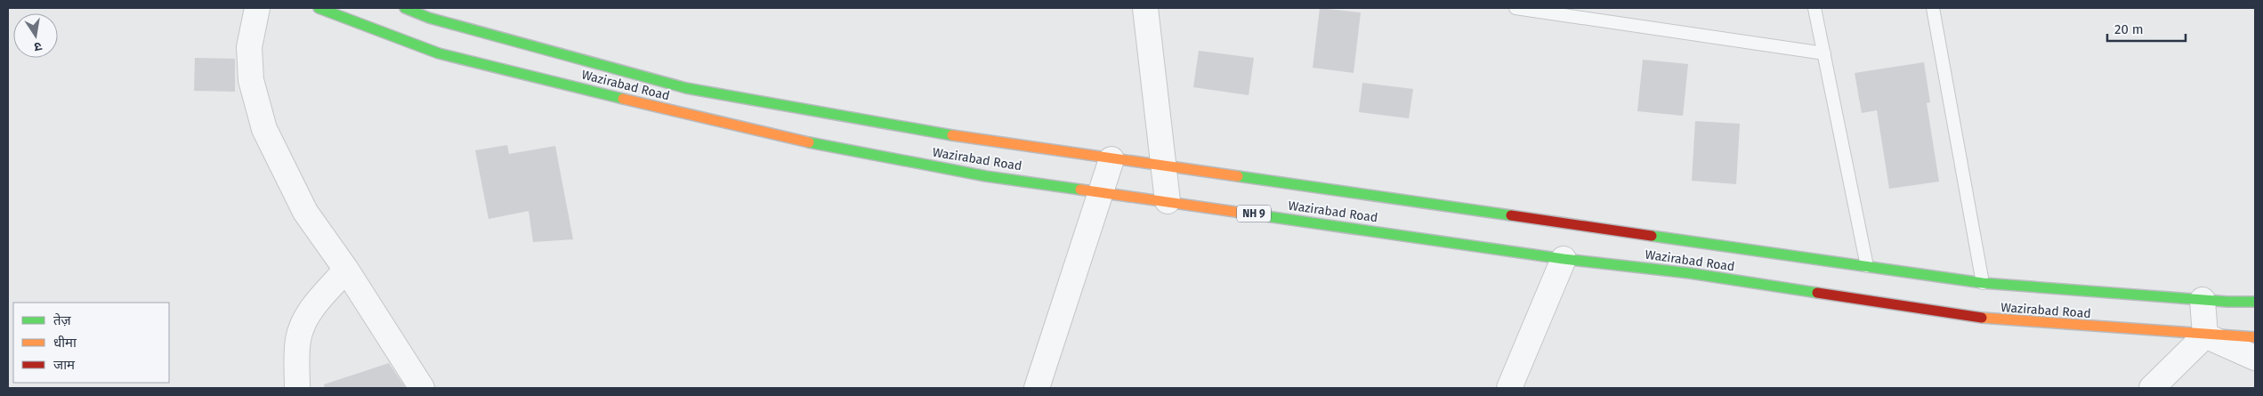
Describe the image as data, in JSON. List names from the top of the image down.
{
  "streets": {
    "highway": ["Wazirabad Road", "NH 9"]
  },
  "legend": ["तेज़", "धीमा", "जाम"],
  "scale_bar": "20 m",
  "north": "bottom"
}
